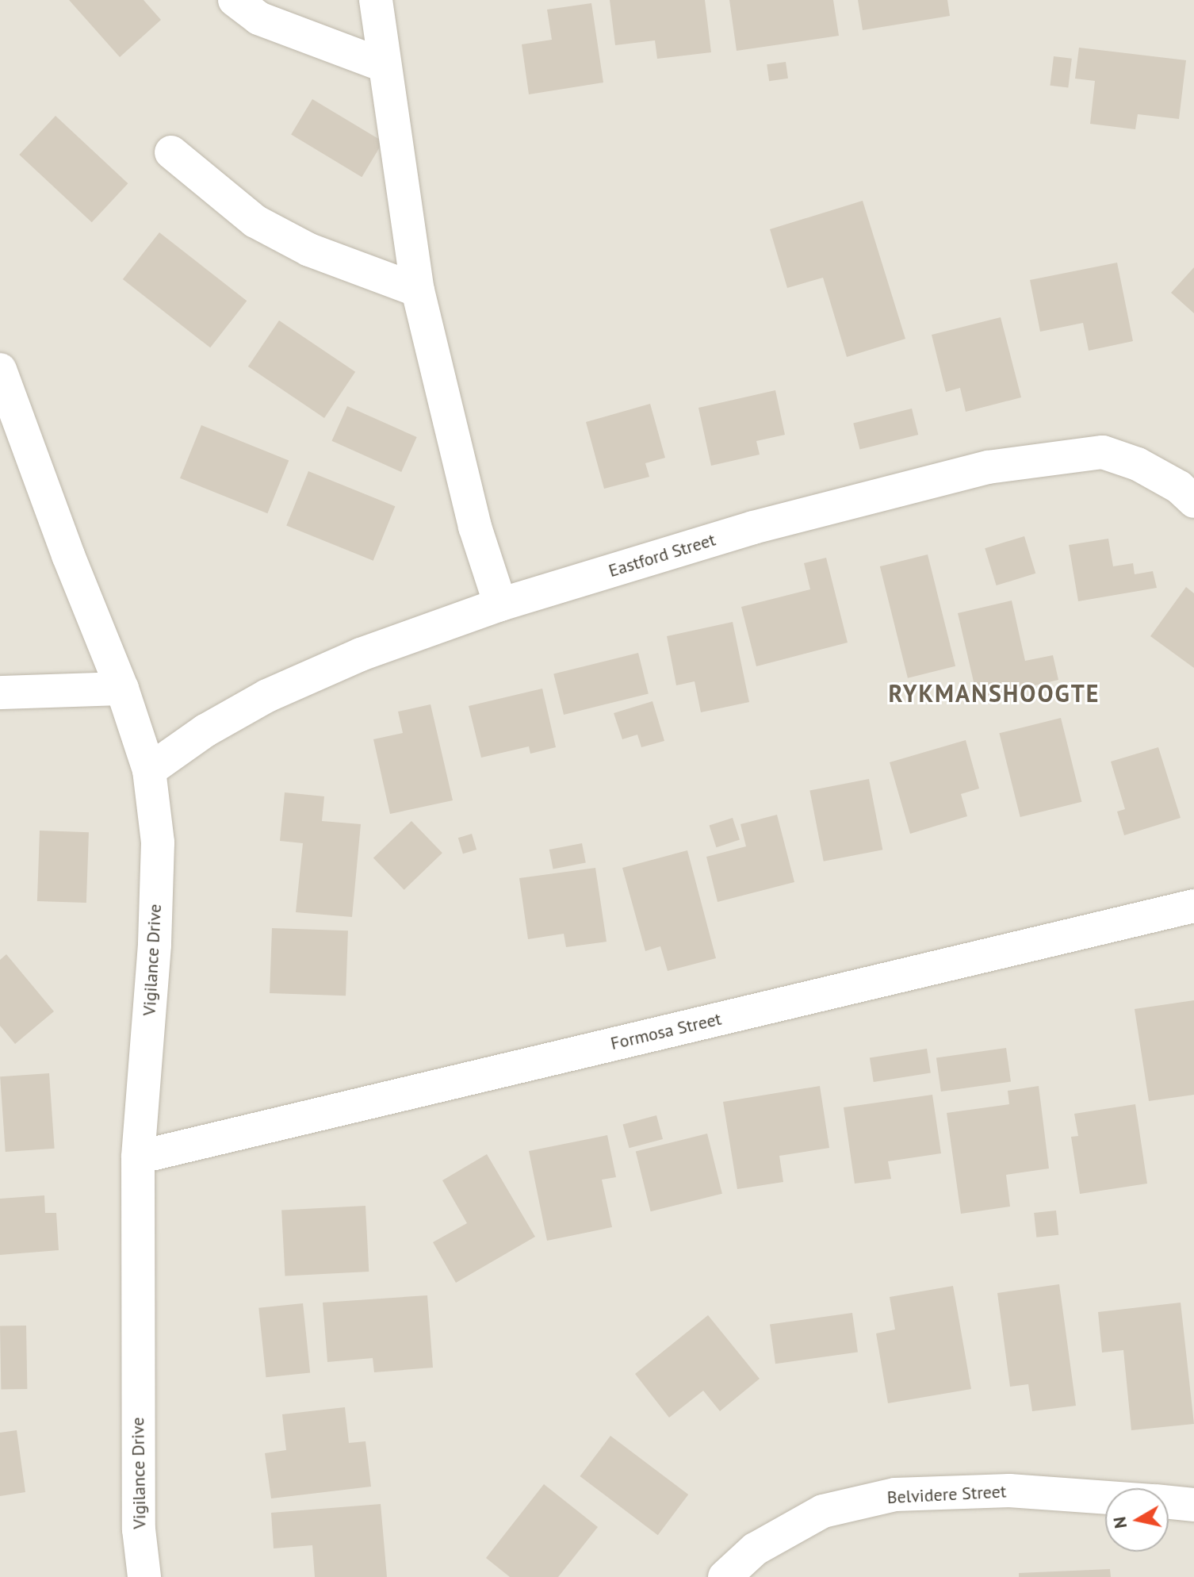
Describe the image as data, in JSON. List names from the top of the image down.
{
  "streets": {
    "street": [
      "Eastford Street",
      "Vigilance Drive",
      "Formosa Street",
      "Belvidere Street"
    ]
  },
  "crossings": [
    ["Eastford Street", "Vigilance Drive"],
    ["Vigilance Drive", "Formosa Street"]
  ],
  "districts": ["RYKMANSHOOGTE"],
  "north": "left"
}
